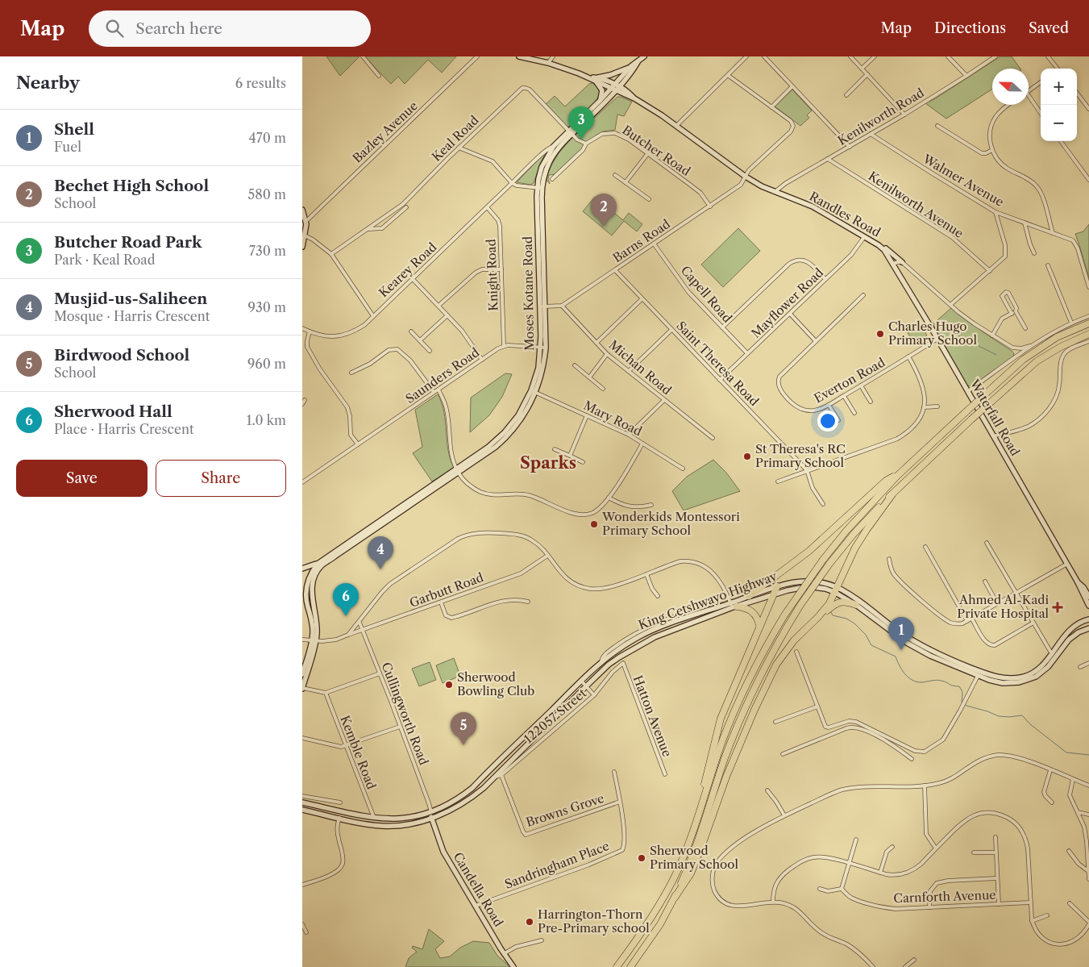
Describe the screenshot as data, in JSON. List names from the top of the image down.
{
  "streets": {
    "street": [
      "Kenilworth Road",
      "Bazley Avenue",
      "Keal Road",
      "Butcher Road",
      "Walmer Avenue",
      "Kenilworth Avenue",
      "Randles Road",
      "Barns Road",
      "Kearey Road",
      "Knight Road",
      "Moses Kotane Road",
      "Capell Road",
      "Mayflower Road",
      "Saint Theresa Road",
      "Michan Road",
      "Saunders Road",
      "Everton Road",
      "Waterfall Road",
      "Mary Road",
      "Garbutt Road",
      "King Cetshwayo Highway",
      "Cullingworth Road",
      "122057 Street",
      "Hatton Avenue",
      "Kemble Road",
      "Browns Grove",
      "Sandringham Place",
      "Candella Road",
      "Carnforth Avenue"
    ]
  },
  "crossings": [
    ["Kenilworth Road", "Walmer Avenue"],
    ["Kenilworth Road", "Kenilworth Avenue"],
    ["Kenilworth Road", "Randles Road"],
    ["Keal Road", "Butcher Road"],
    ["Keal Road", "Moses Kotane Road"],
    ["Butcher Road", "Barns Road"],
    ["Randles Road", "Barns Road"],
    ["Randles Road", "Moses Kotane Road"],
    ["Randles Road", "Mayflower Road"],
    ["Randles Road", "Waterfall Road"],
    ["Barns Road", "Capell Road"],
    ["Barns Road", "Saint Theresa Road"],
    ["Barns Road", "Michan Road"],
    ["Kearey Road", "Knight Road"],
    ["Kearey Road", "Moses Kotane Road"],
    ["Knight Road", "Saunders Road"],
    ["Moses Kotane Road", "Mary Road"],
    ["Capell Road", "Mayflower Road"],
    ["Mayflower Road", "Saint Theresa Road"],
    ["Everton Road", "Waterfall Road"],
    ["Garbutt Road", "Cullingworth Road"],
    ["King Cetshwayo Highway", "Cullingworth Road"],
    ["King Cetshwayo Highway", "122057 Street"],
    ["King Cetshwayo Highway", "Kemble Road"],
    ["King Cetshwayo Highway", "Candella Road"],
    ["Cullingworth Road", "Candella Road"],
    ["122057 Street", "Hatton Avenue"],
    ["122057 Street", "Browns Grove"],
    ["Browns Grove", "Sandringham Place"],
    ["Sandringham Place", "Candella Road"]
  ],
  "districts": ["Sparks"],
  "places": {
    "other": [
      "Charles Hugo Primary School",
      "St Theresa's RC Primary School",
      "Wonderkids Montessori Primary School",
      "Sherwood Bowling Club",
      "Sherwood Primary School",
      "Harrington-Thorn Pre-Primary school"
    ],
    "health": ["Ahmed Al-Kadi Private Hospital"]
  },
  "north": "left",
  "page": {
    "header": "Map",
    "search": "Search here",
    "nav": ["Map", "Directions", "Saved"],
    "heading": ["Nearby", "6 results"],
    "map_buttons": ["+", "−"],
    "pins": [
      "3",
      "2",
      "4",
      "6",
      "1",
      "5"
    ],
    "list": [
      {
        "mark": "1",
        "name": "Shell",
        "note": "Fuel",
        "value": "470 m"
      },
      {
        "mark": "2",
        "name": "Bechet High School",
        "note": "School",
        "value": "580 m"
      },
      {
        "mark": "3",
        "name": "Butcher Road Park",
        "note": "Park · Keal Road",
        "value": "730 m"
      },
      {
        "mark": "4",
        "name": "Musjid-us-Saliheen",
        "note": "Mosque · Harris Crescent",
        "value": "930 m"
      },
      {
        "mark": "5",
        "name": "Birdwood School",
        "note": "School",
        "value": "960 m"
      },
      {
        "mark": "6",
        "name": "Sherwood Hall",
        "note": "Place · Harris Crescent",
        "value": "1.0 km"
      }
    ],
    "buttons": ["Save", "Share"]
  }
}
